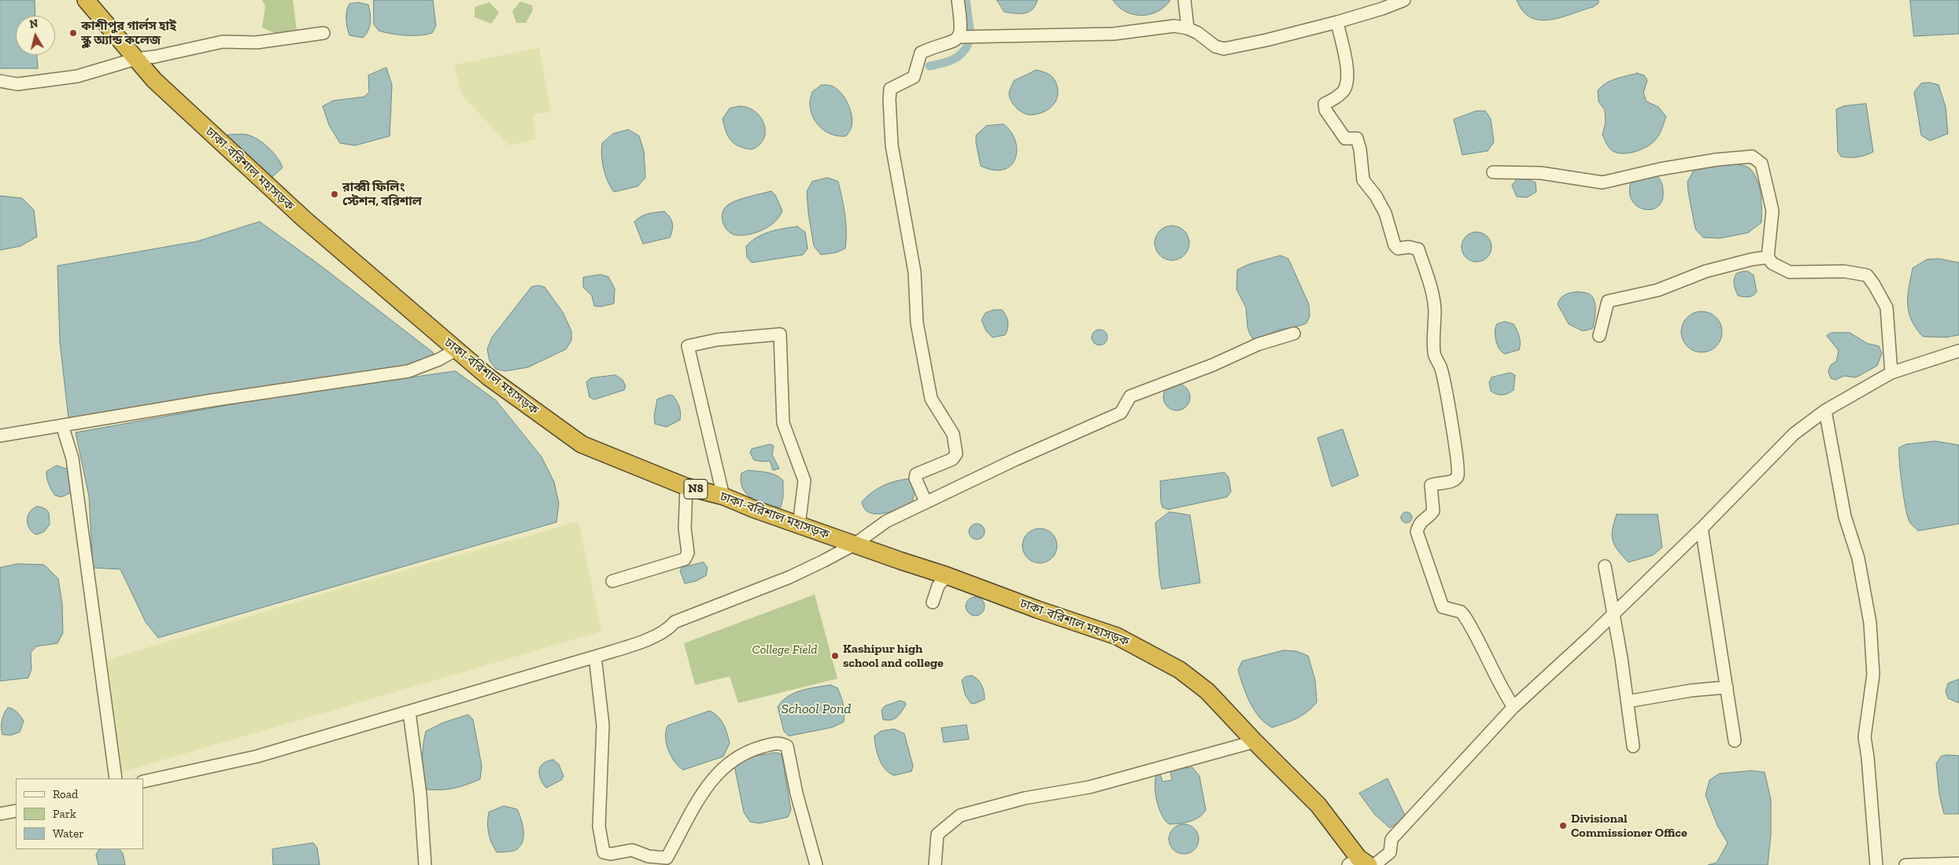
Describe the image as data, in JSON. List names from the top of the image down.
{
  "streets": {
    "highway": ["ঢাকা-বরিশাল মহাসড়ক", "N8"]
  },
  "water": ["School Pond"],
  "parks": ["College Field"],
  "places": [
    "কাশীপুর গার্লস হাই স্কুল অ্যান্ড কলেজ",
    "রাব্বী ফিলিং স্টেশন, বরিশাল",
    "Kashipur high school and college",
    "Divisional Commissioner Office"
  ],
  "legend": ["Road", "Park", "Water"],
  "north": "top"
}
